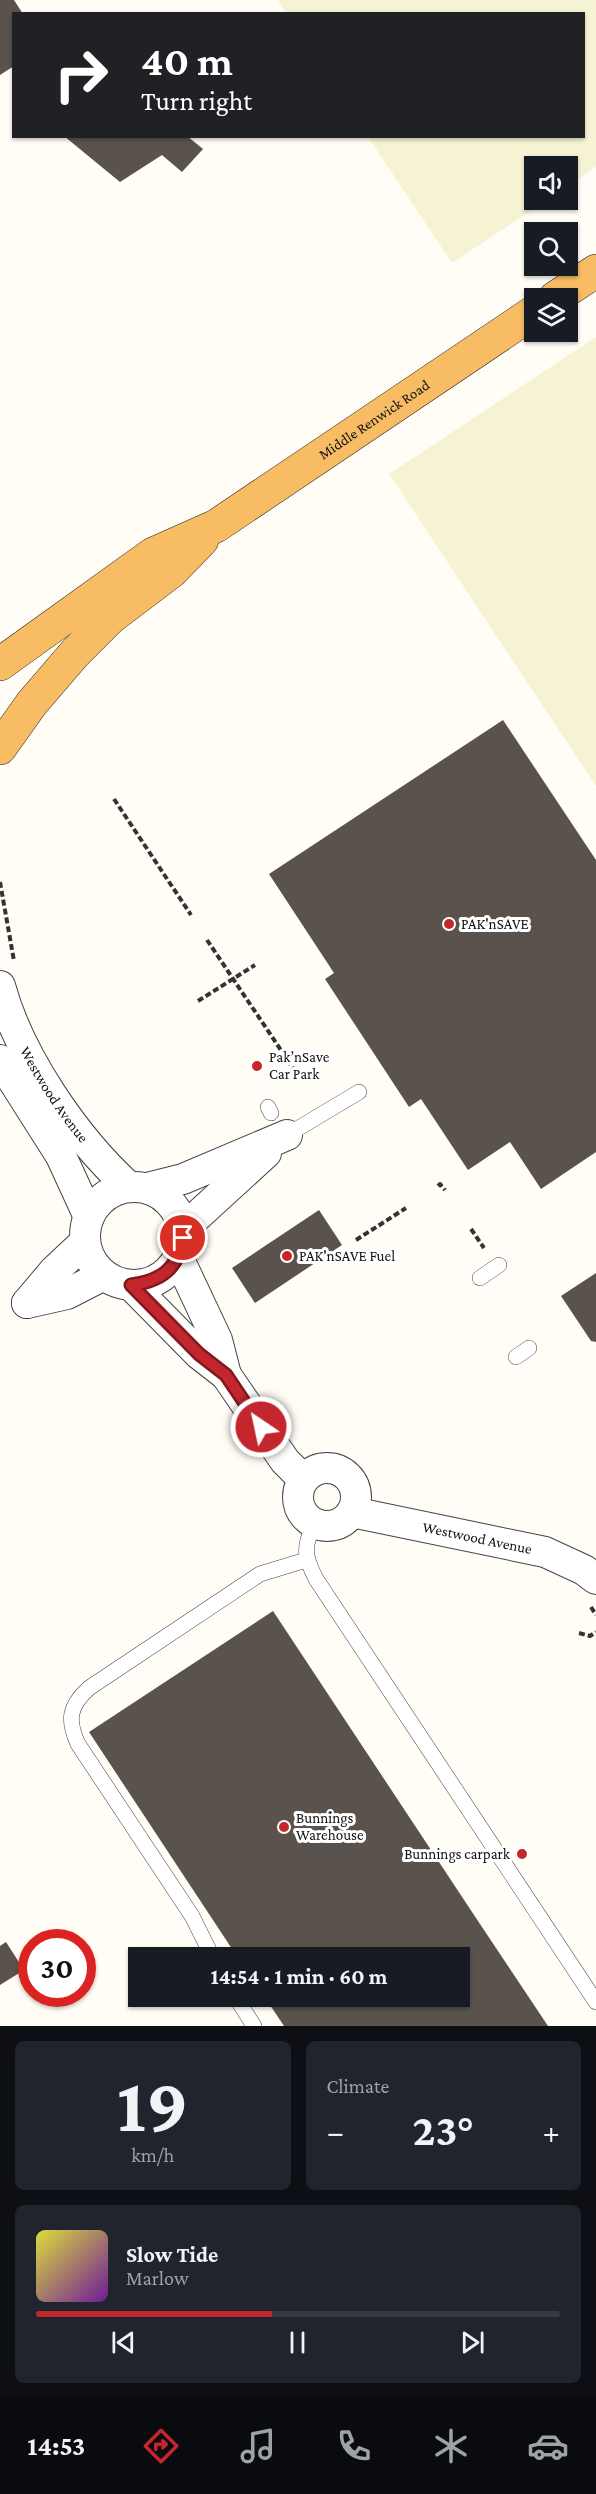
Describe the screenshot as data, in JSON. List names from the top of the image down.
{
  "streets": {
    "highway": ["Middle Renwick Road"],
    "street": ["Westwood Avenue"]
  },
  "places": [
    "PAK'nSAVE",
    "Pak’nSave Car Park",
    "PAK'nSAVE Fuel",
    "Bunnings Warehouse",
    "Bunnings carpark"
  ],
  "page": {
    "turn": ["40 m", "Turn right"],
    "limit": "30",
    "trip": "14:54 · 1 min · 60 m",
    "tile": [
      ["19", "km/h"],
      "Climate"
    ],
    "heat": ["−", "23°", "+"],
    "song": ["Slow Tide", "Marlow"],
    "tabs": "14:53"
  }
}
